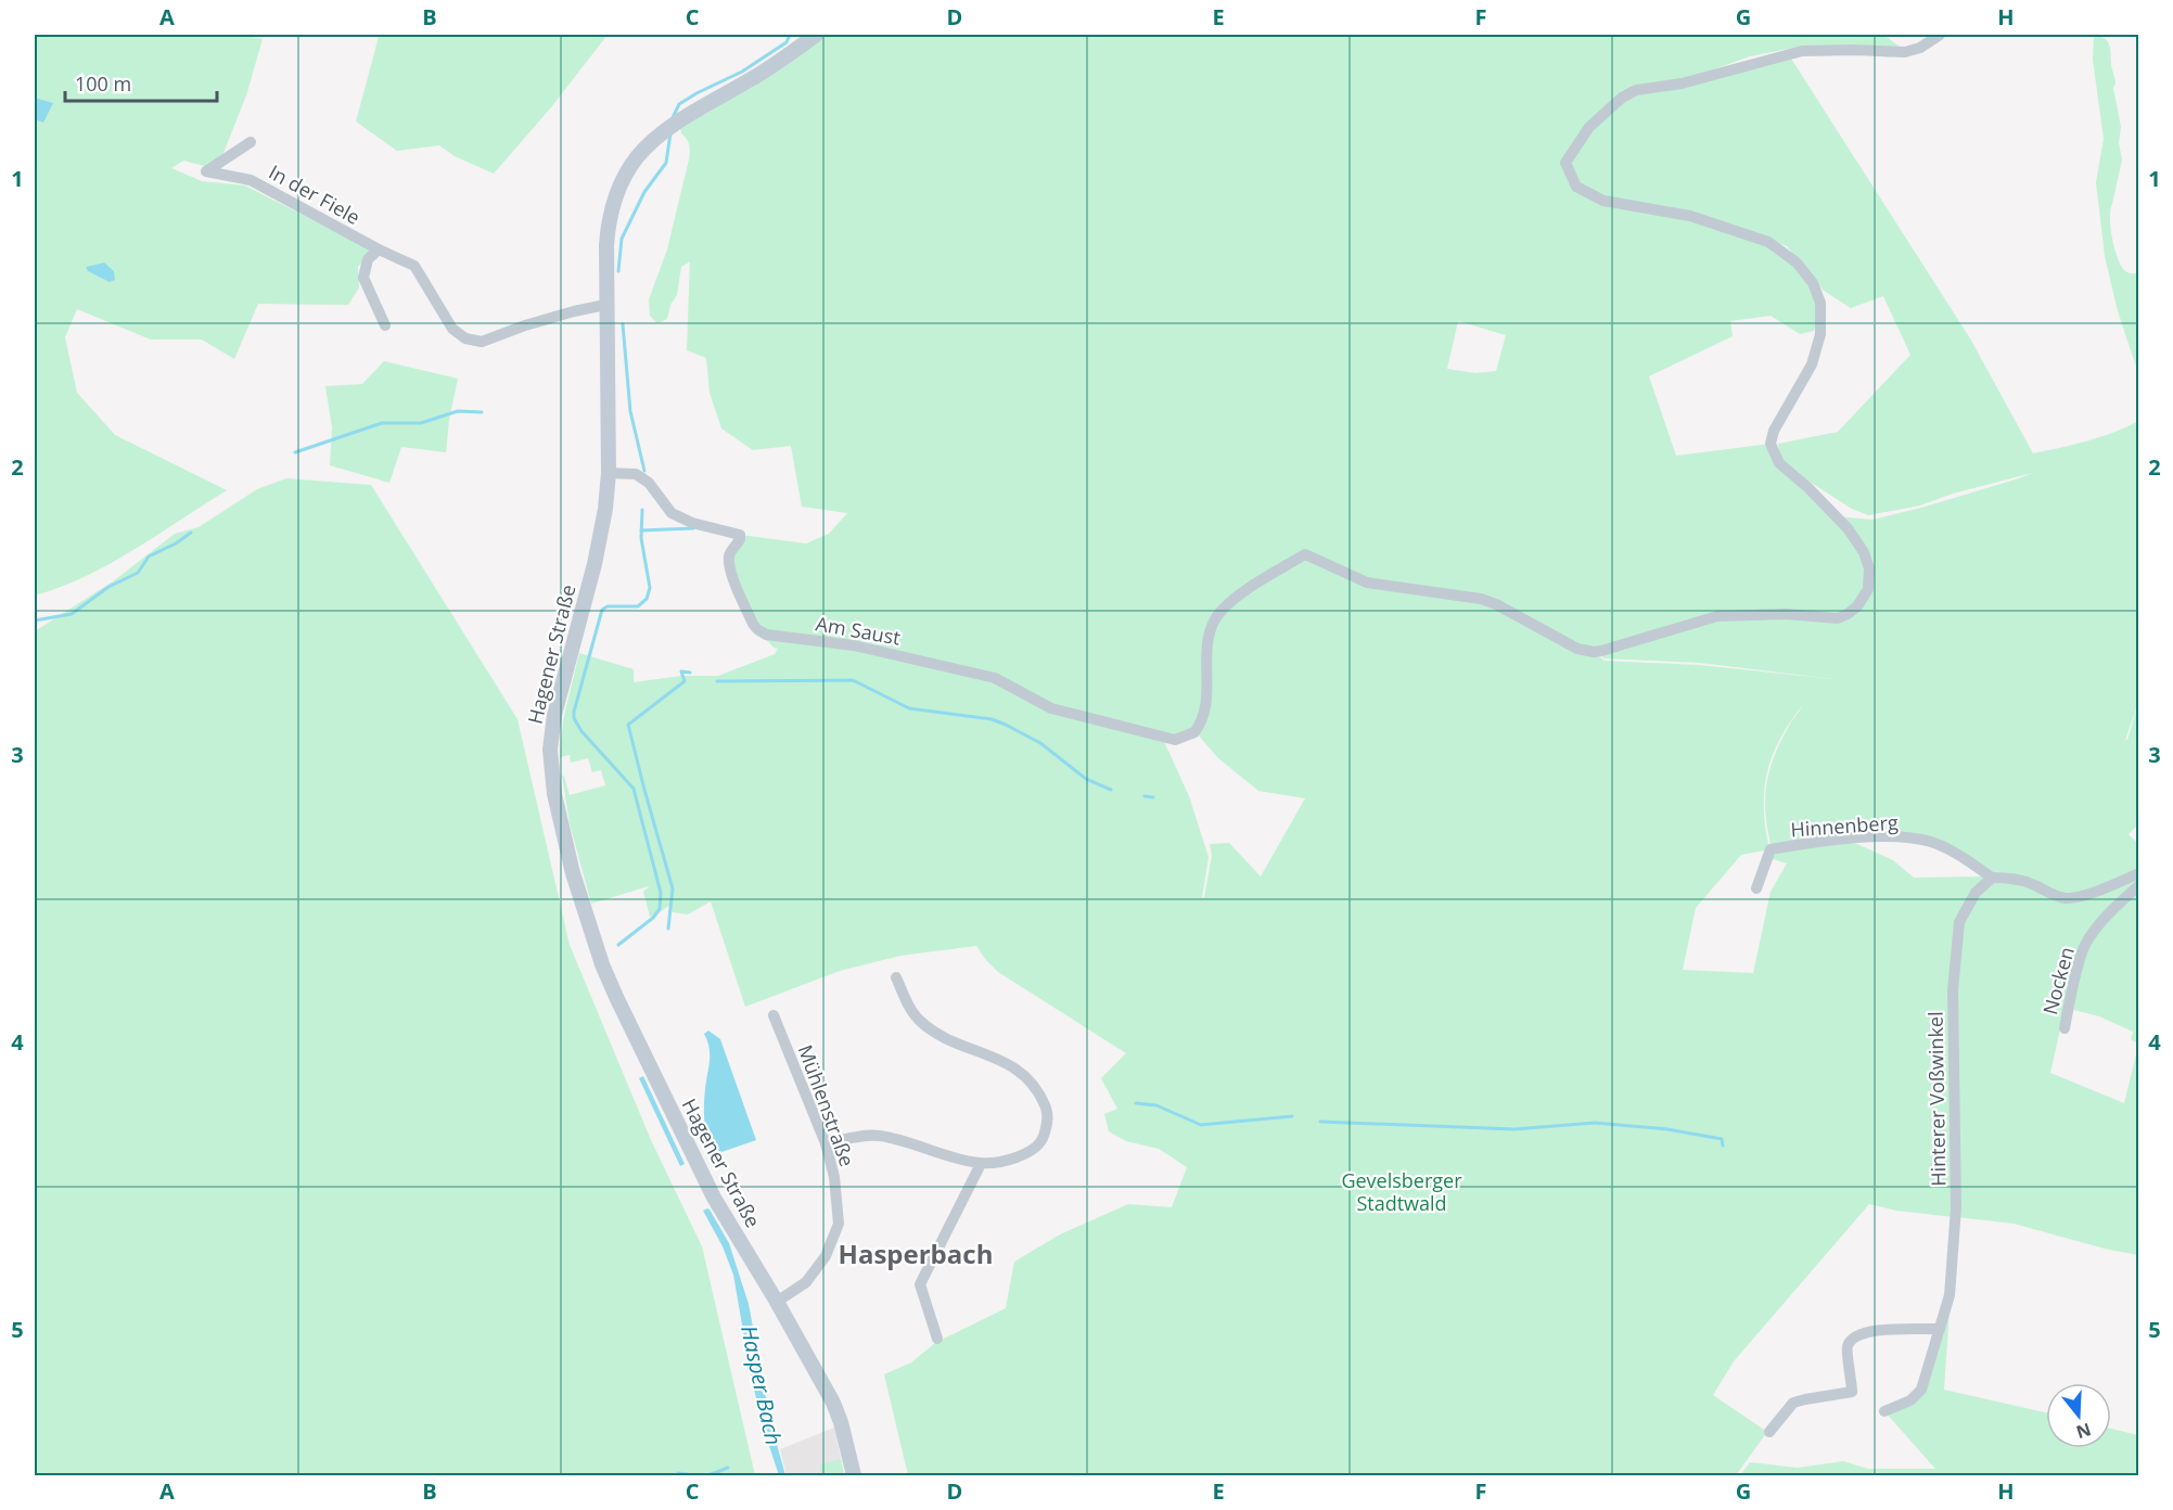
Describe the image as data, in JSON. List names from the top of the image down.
{
  "streets": {
    "main road": ["Hagener Straße"],
    "street": [
      "In der Fiele",
      "Am Saust",
      "Hinnenberg",
      "Nocken",
      "Hinterer Voßwinkel",
      "Mühlenstraße"
    ]
  },
  "crossings": [
    ["In der Fiele", "Hagener Straße"],
    ["Am Saust", "Hagener Straße"],
    ["Hagener Straße", "Mühlenstraße"],
    ["Hinnenberg", "Hinterer Voßwinkel"]
  ],
  "districts": ["Hasperbach"],
  "water": ["Hasper Bach"],
  "parks": ["Gevelsberger Stadtwald"],
  "scale_bar": "100 m",
  "north": "bottom",
  "grid": {
    "columns": [
      "A",
      "B",
      "C",
      "D",
      "E",
      "F",
      "G",
      "H"
    ],
    "rows": [
      "1",
      "2",
      "3",
      "4",
      "5"
    ]
  }
}
